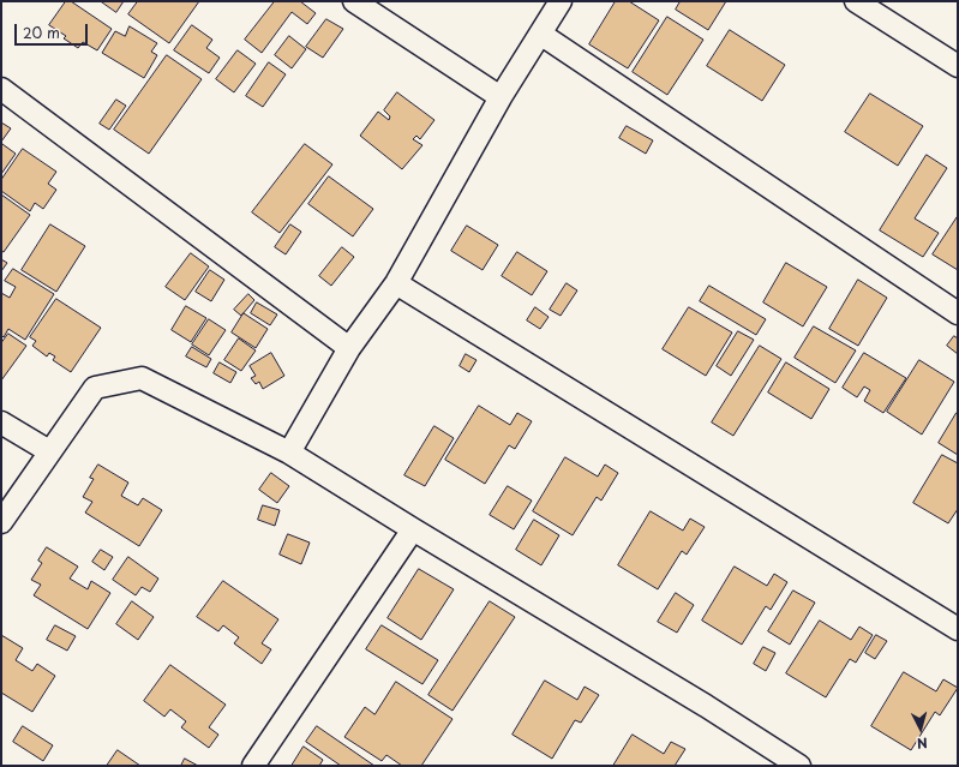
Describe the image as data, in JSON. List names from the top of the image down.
{
  "scale_bar": "20 m",
  "north": "bottom"
}
